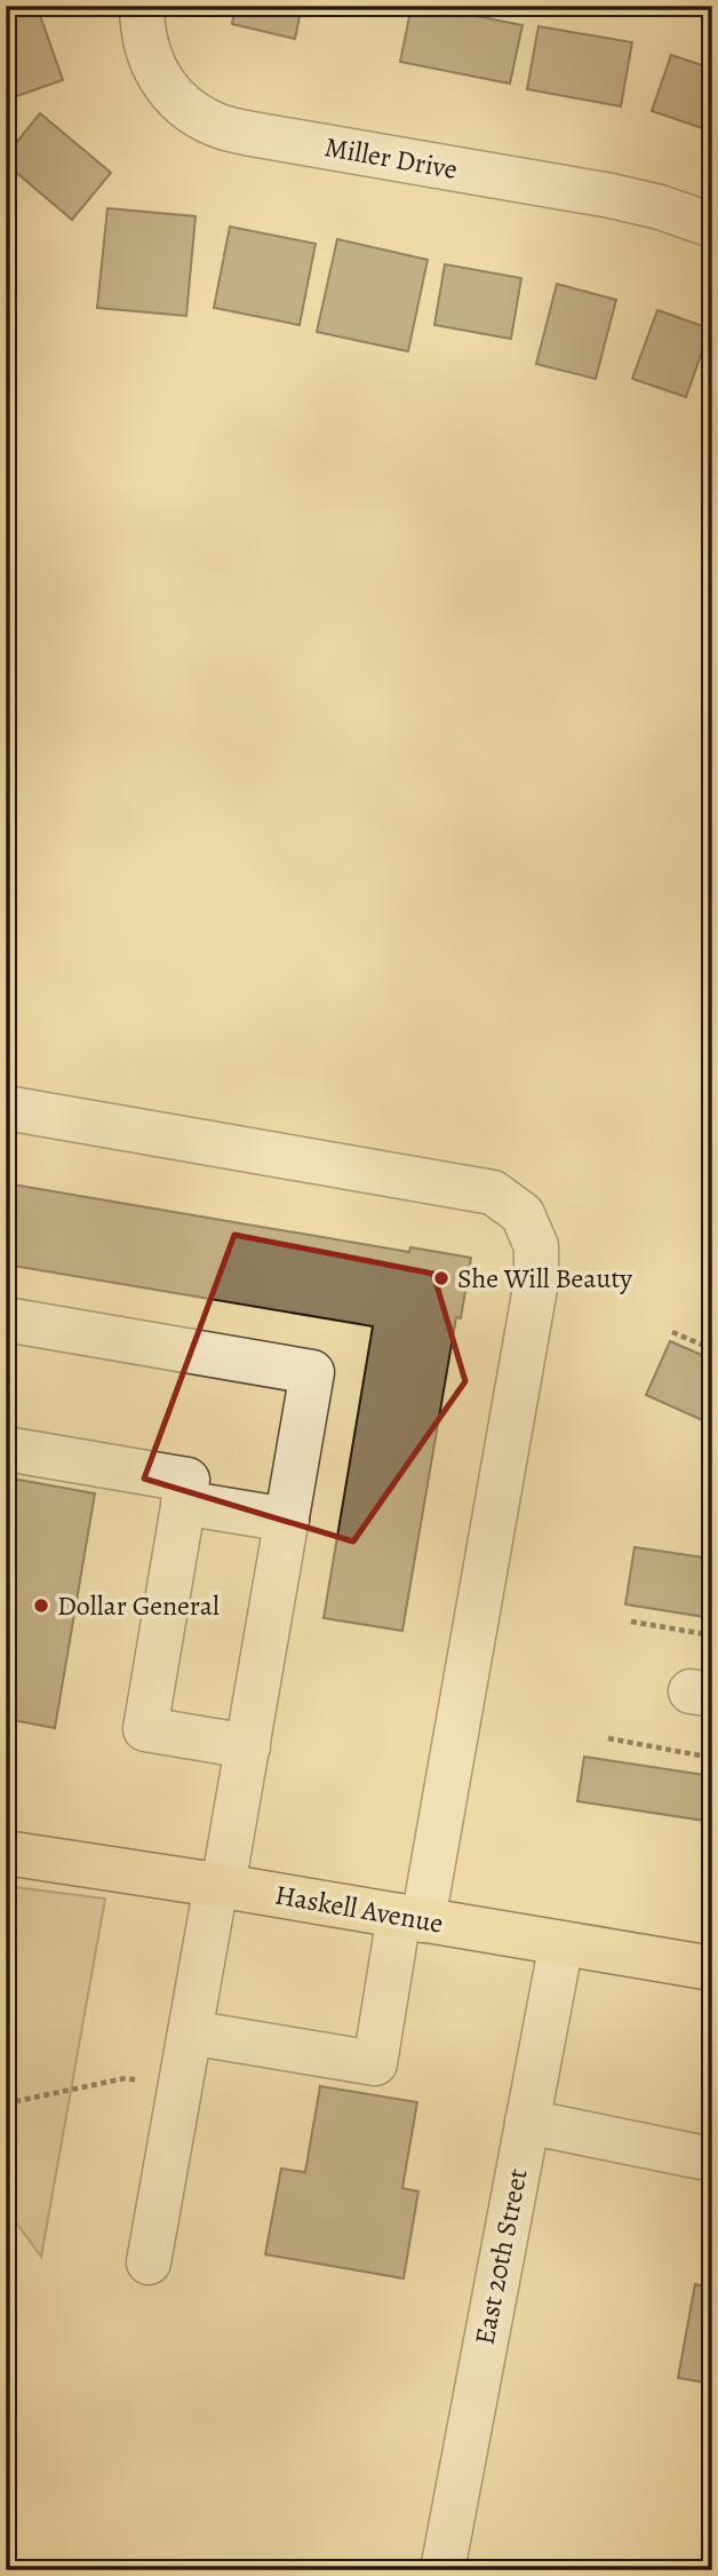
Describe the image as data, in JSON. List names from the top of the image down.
{
  "streets": {
    "main road": ["Haskell Avenue"],
    "street": ["Miller Drive", "East 20th Street"]
  },
  "crossings": [
    ["Haskell Avenue", "East 20th Street"]
  ],
  "places": ["She Will Beauty", "Dollar General"]
}
